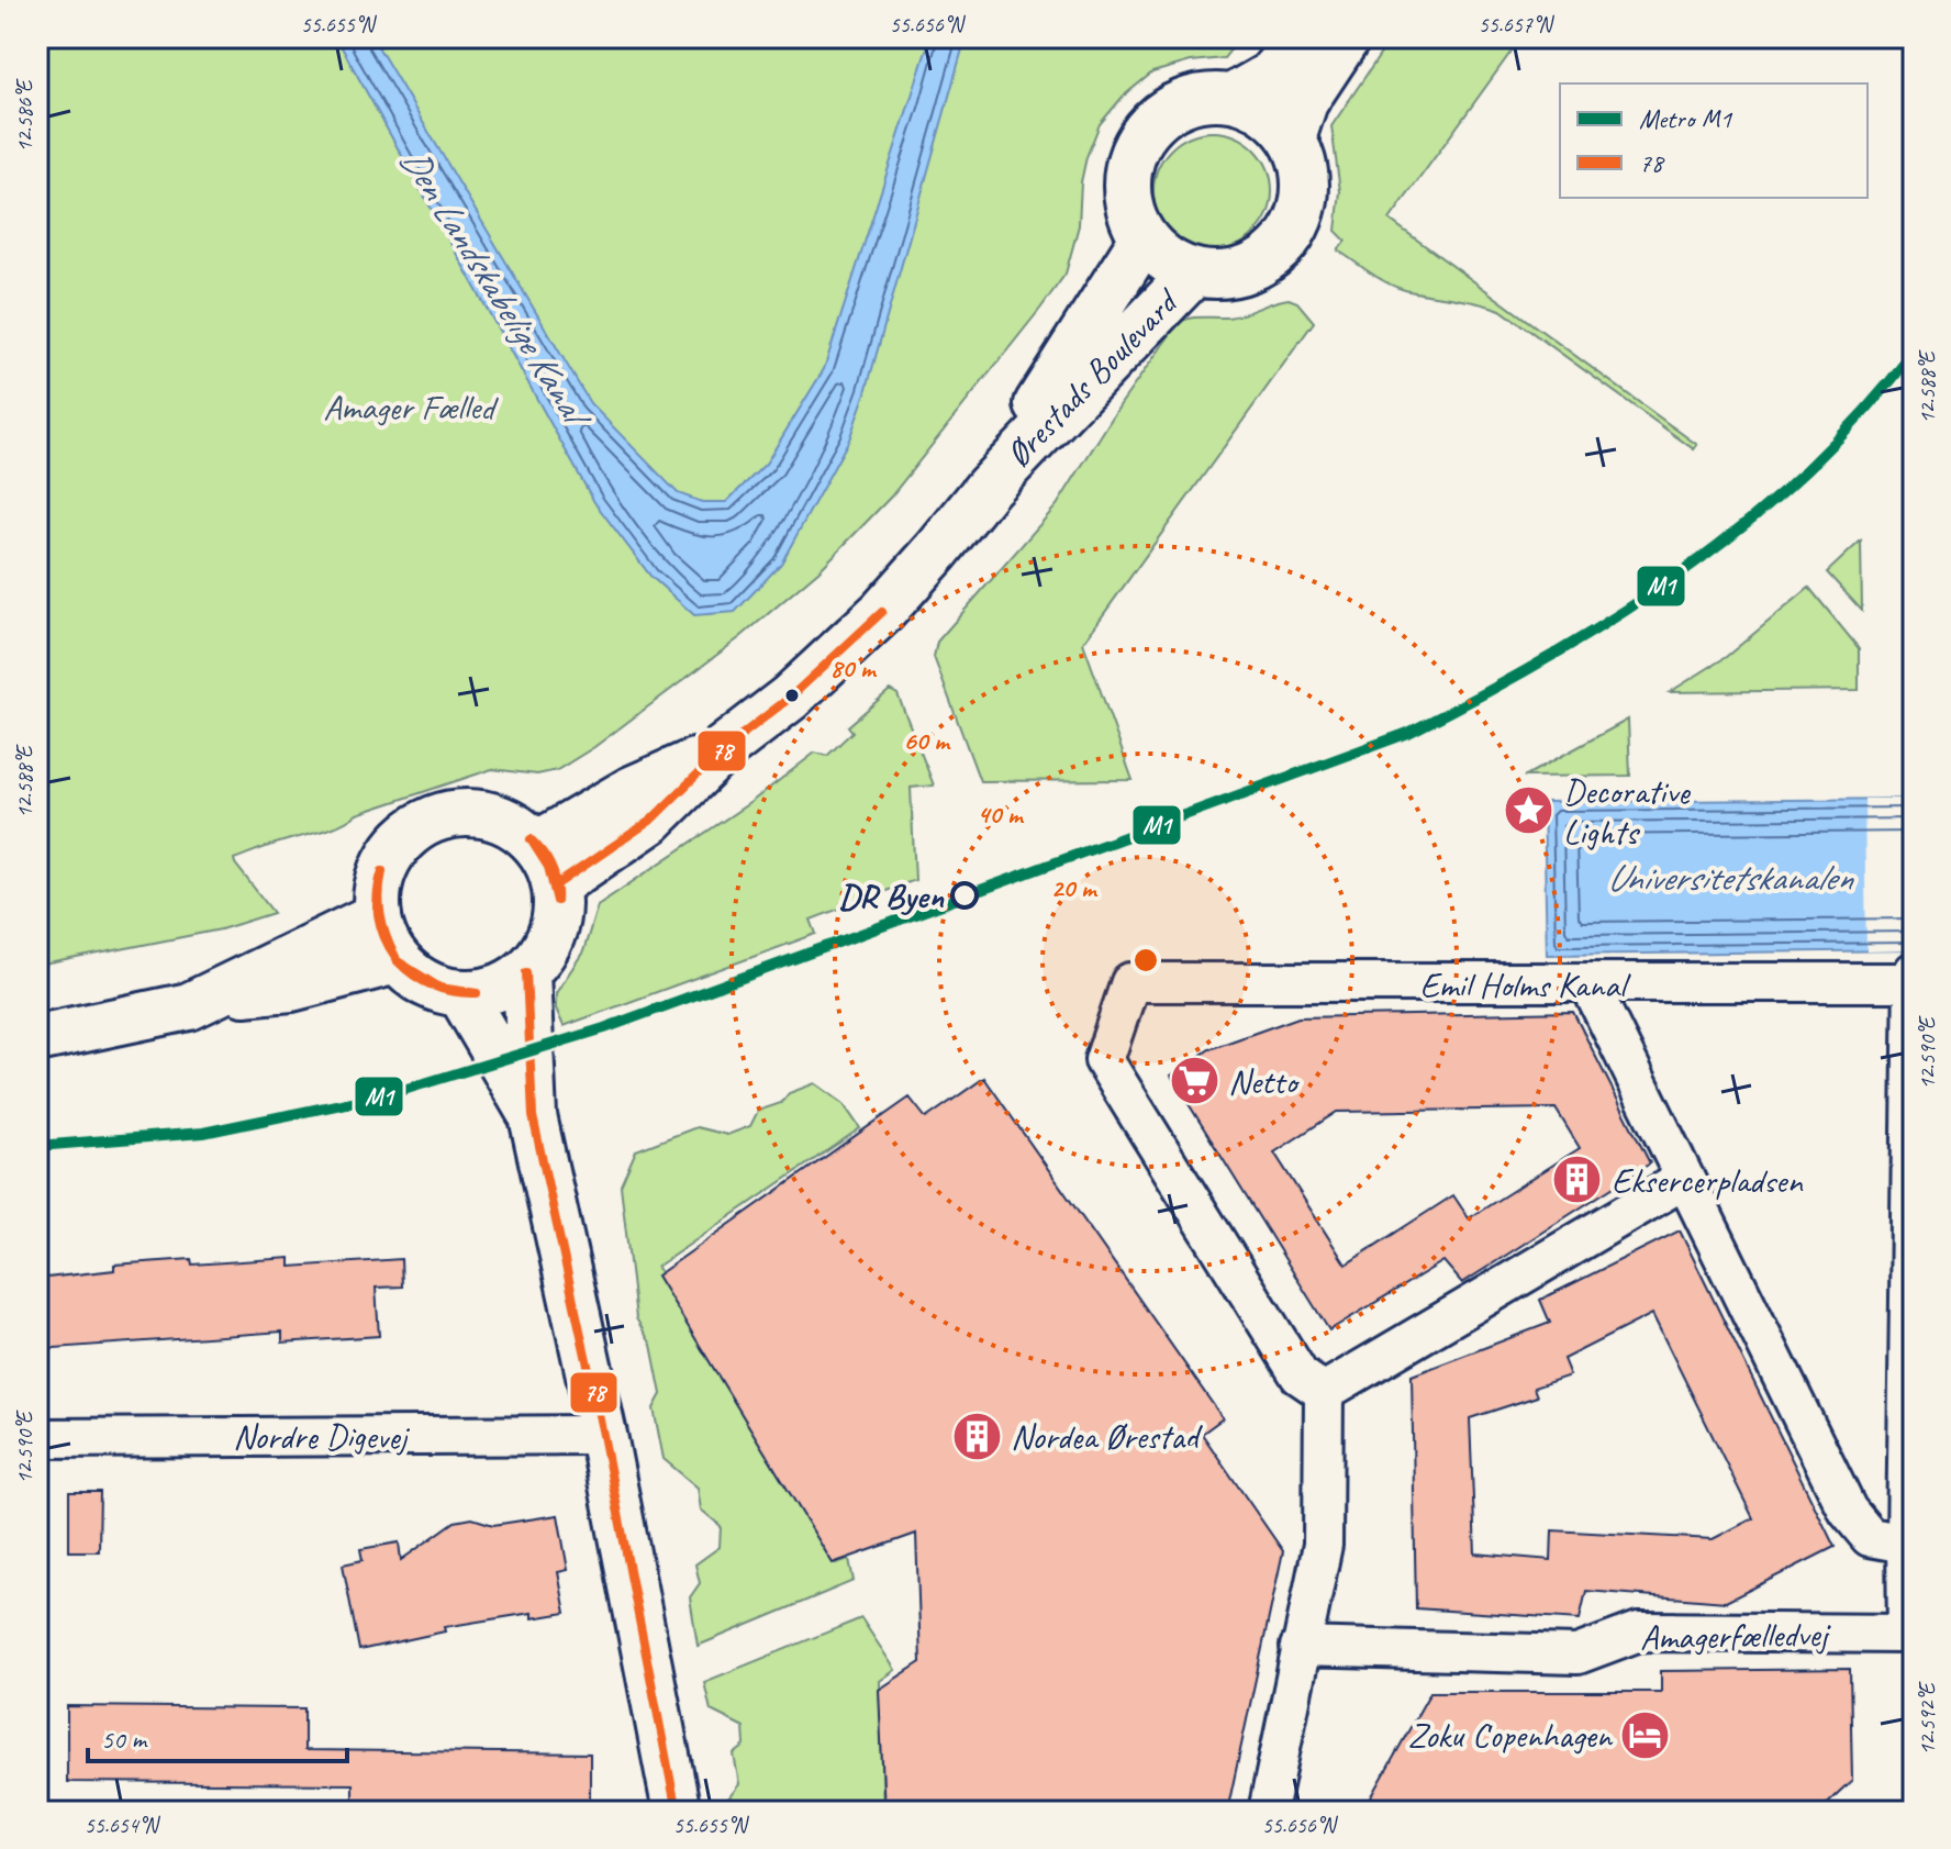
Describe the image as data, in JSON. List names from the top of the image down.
{
  "streets": {
    "street": [
      "Ørestads Boulevard",
      "Emil Holms Kanal",
      "Nordre Digevej",
      "Amagerfælledvej"
    ]
  },
  "water": ["Den Landskabelige Kanal", "Universitetskanalen"],
  "parks": ["Amager Fælled"],
  "places": {
    "place": ["Decorative Lights"],
    "other": ["DR Byen"],
    "supermarket": ["Netto"],
    "building": ["Eksercerpladsen", "Nordea Ørestad"],
    "hotel": ["Zoku Copenhagen"]
  },
  "lines": ["metro line M1", "transit line 78"],
  "legend": ["Metro M1", "78"],
  "scale_bar": "50 m",
  "coordinates": [
    "55.655°N",
    "55.656°N",
    "55.657°N",
    "12.586°E",
    "12.588°E",
    "12.590°E",
    "12.592°E",
    "55.654°N"
  ],
  "rings": [
    "80 m",
    "60 m",
    "40 m",
    "20 m"
  ]
}
